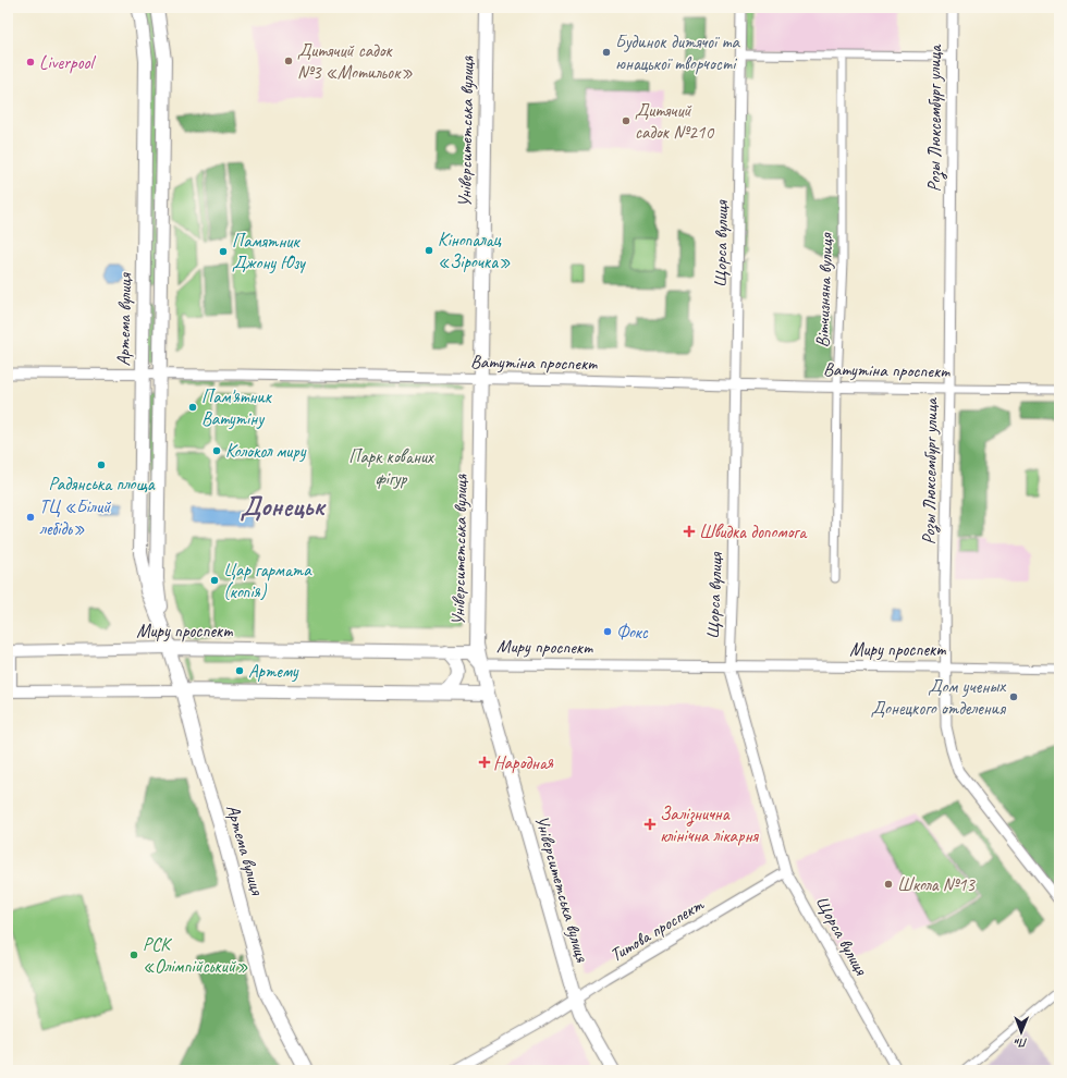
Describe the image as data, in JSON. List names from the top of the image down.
{
  "streets": {
    "main road": ["Університетська вулиця", "Артема вулиця", "Миру проспект"],
    "street": [
      "Розы Люксембург улица",
      "Щорса вулиця",
      "Вітчизняна вулиця",
      "Ватутіна проспект",
      "Титова проспект"
    ]
  },
  "crossings": [
    ["Розы Люксембург улица", "Ватутіна проспект"],
    ["Розы Люксембург улица", "Миру проспект"],
    ["Університетська вулиця", "Ватутіна проспект"],
    ["Університетська вулиця", "Миру проспект"],
    ["Університетська вулиця", "Титова проспект"],
    ["Щорса вулиця", "Ватутіна проспект"],
    ["Щорса вулиця", "Миру проспект"],
    ["Щорса вулиця", "Титова проспект"],
    ["Вітчизняна вулиця", "Ватутіна проспект"],
    ["Артема вулиця", "Ватутіна проспект"],
    ["Артема вулиця", "Миру проспект"]
  ],
  "districts": ["Донецьк"],
  "parks": ["Парк кованих фігур"],
  "places": {
    "other": [
      "Будинок дитячої та юнацької творчості",
      "Дитячий садок №3 «Мотильок»",
      "Liverpool",
      "Дитячий садок №210",
      "Кінопалац «Зірочка»",
      "Памятник Джону Юзу",
      "Пам'ятник Ватутіну",
      "Колокол миру",
      "Радянська площа",
      "ТЦ «Білий лебідь»",
      "Цар гармата (копія)",
      "Фокс",
      "Артему",
      "Дом ученых Донецкого отделения",
      "Школа №13",
      "РСК «Олімпійський»"
    ],
    "health": ["Швидка допомога", "Народная", "Залізнична клінічна лікарня"]
  },
  "north": "bottom"
}
